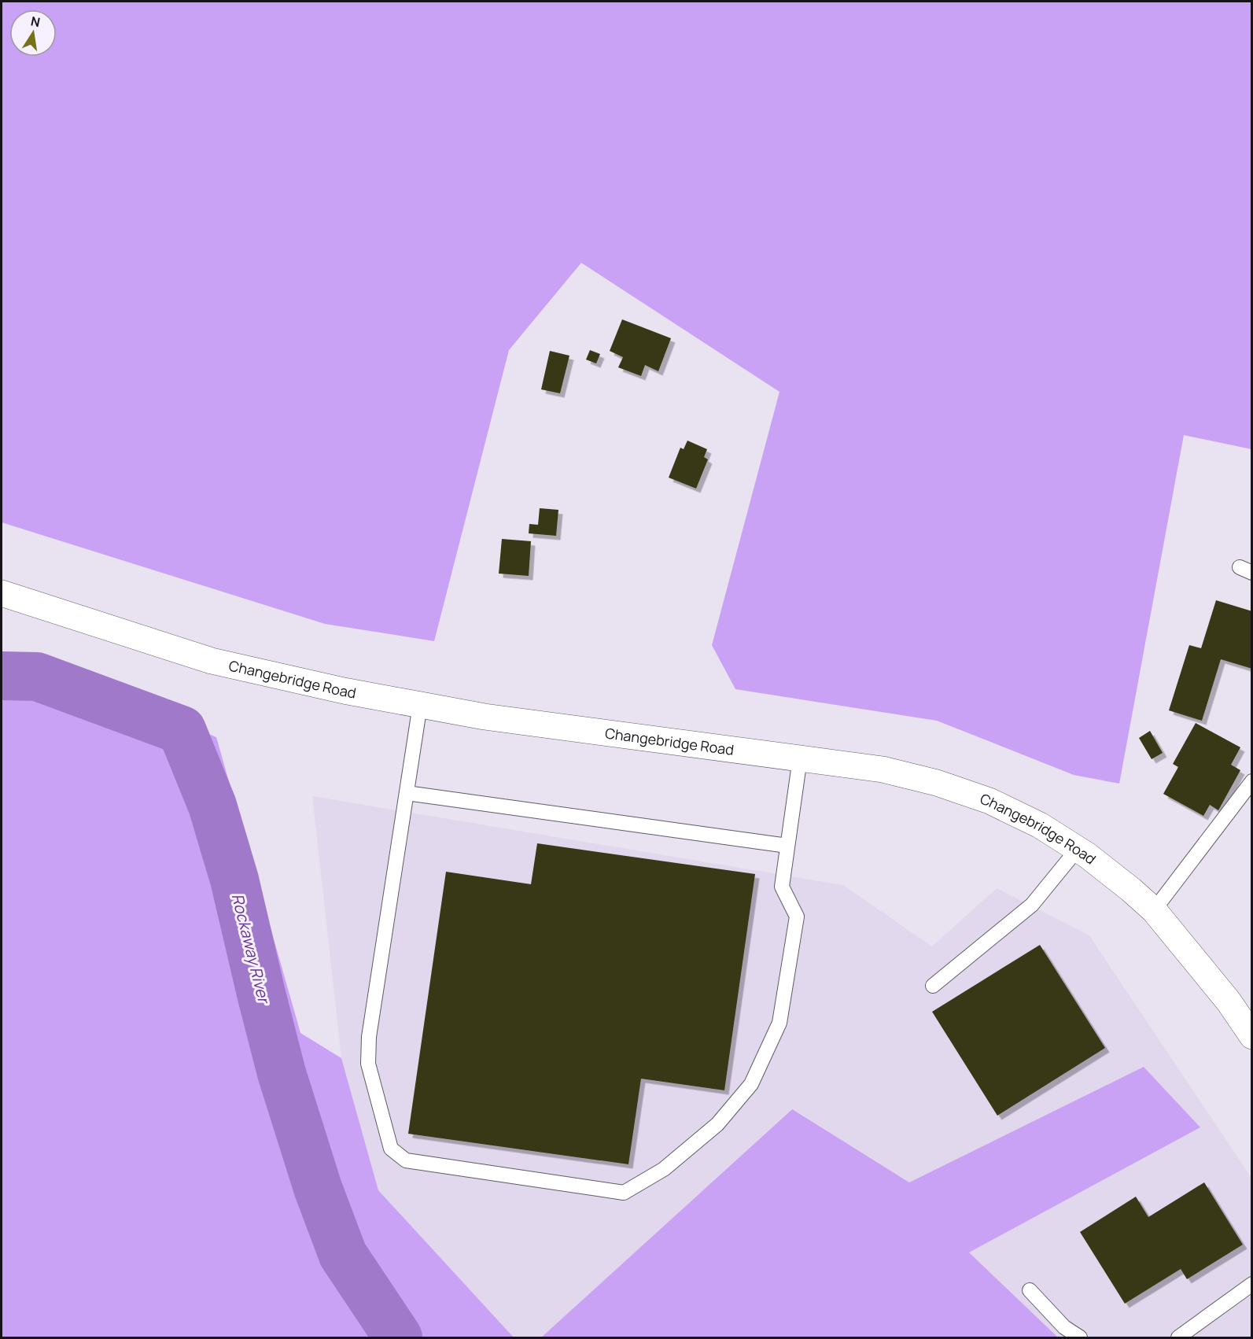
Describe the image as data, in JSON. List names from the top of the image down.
{
  "streets": {
    "main road": ["Changebridge Road"]
  },
  "water": ["Rockaway River"],
  "north": "top"
}
